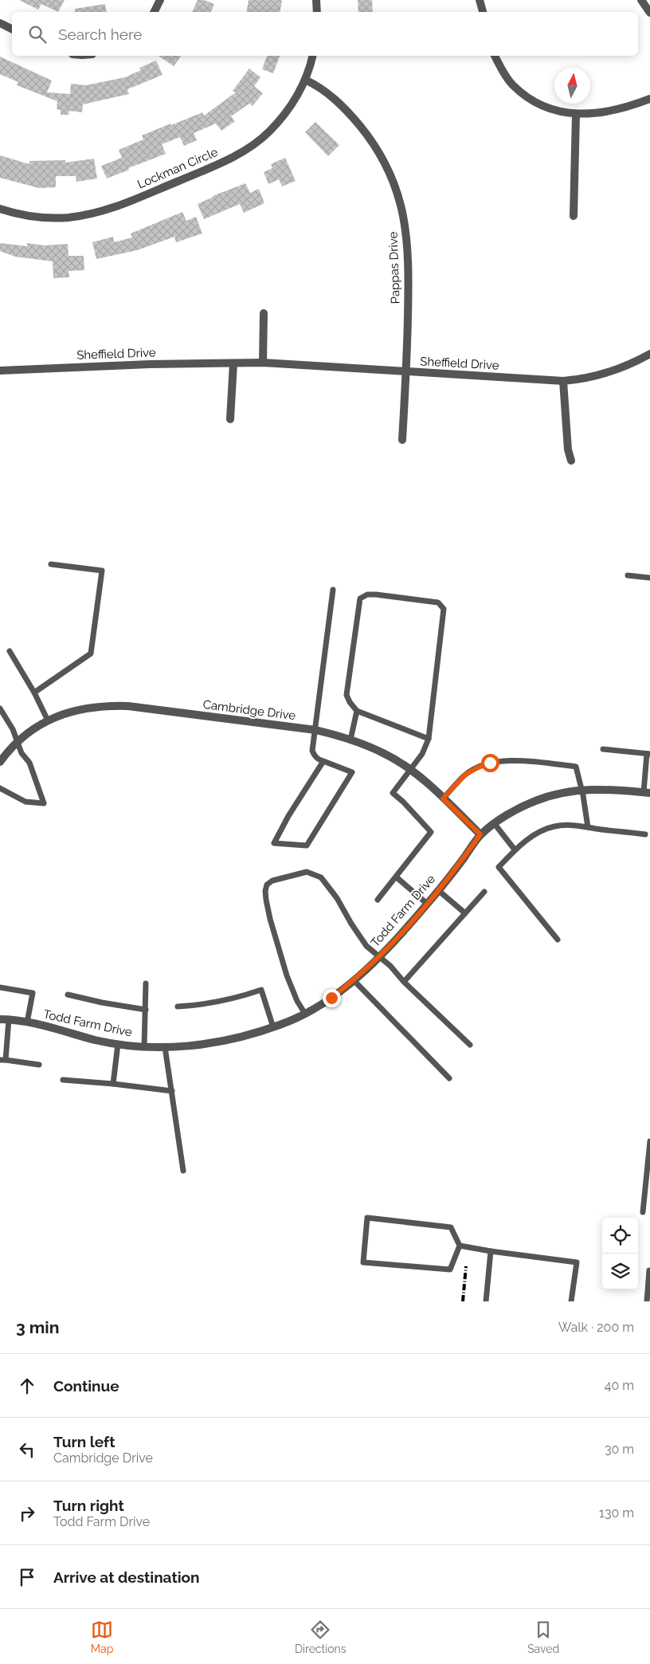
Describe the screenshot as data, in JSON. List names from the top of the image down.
{
  "streets": {
    "street": [
      "Lockman Circle",
      "Pappas Drive",
      "Sheffield Drive",
      "Cambridge Drive",
      "Todd Farm Drive"
    ]
  },
  "crossings": [
    ["Lockman Circle", "Pappas Drive"],
    ["Pappas Drive", "Sheffield Drive"],
    ["Cambridge Drive", "Todd Farm Drive"]
  ],
  "north": "top",
  "page": {
    "search": "Search here",
    "heading": ["3 min", "Walk · 200 m"],
    "list": [
      ["Continue", "40 m"],
      ["Turn left", "Cambridge Drive", "30 m"],
      ["Turn right", "Todd Farm Drive", "130 m"],
      "Arrive at destination"
    ],
    "nav": ["Map", "Directions", "Saved"]
  }
}
